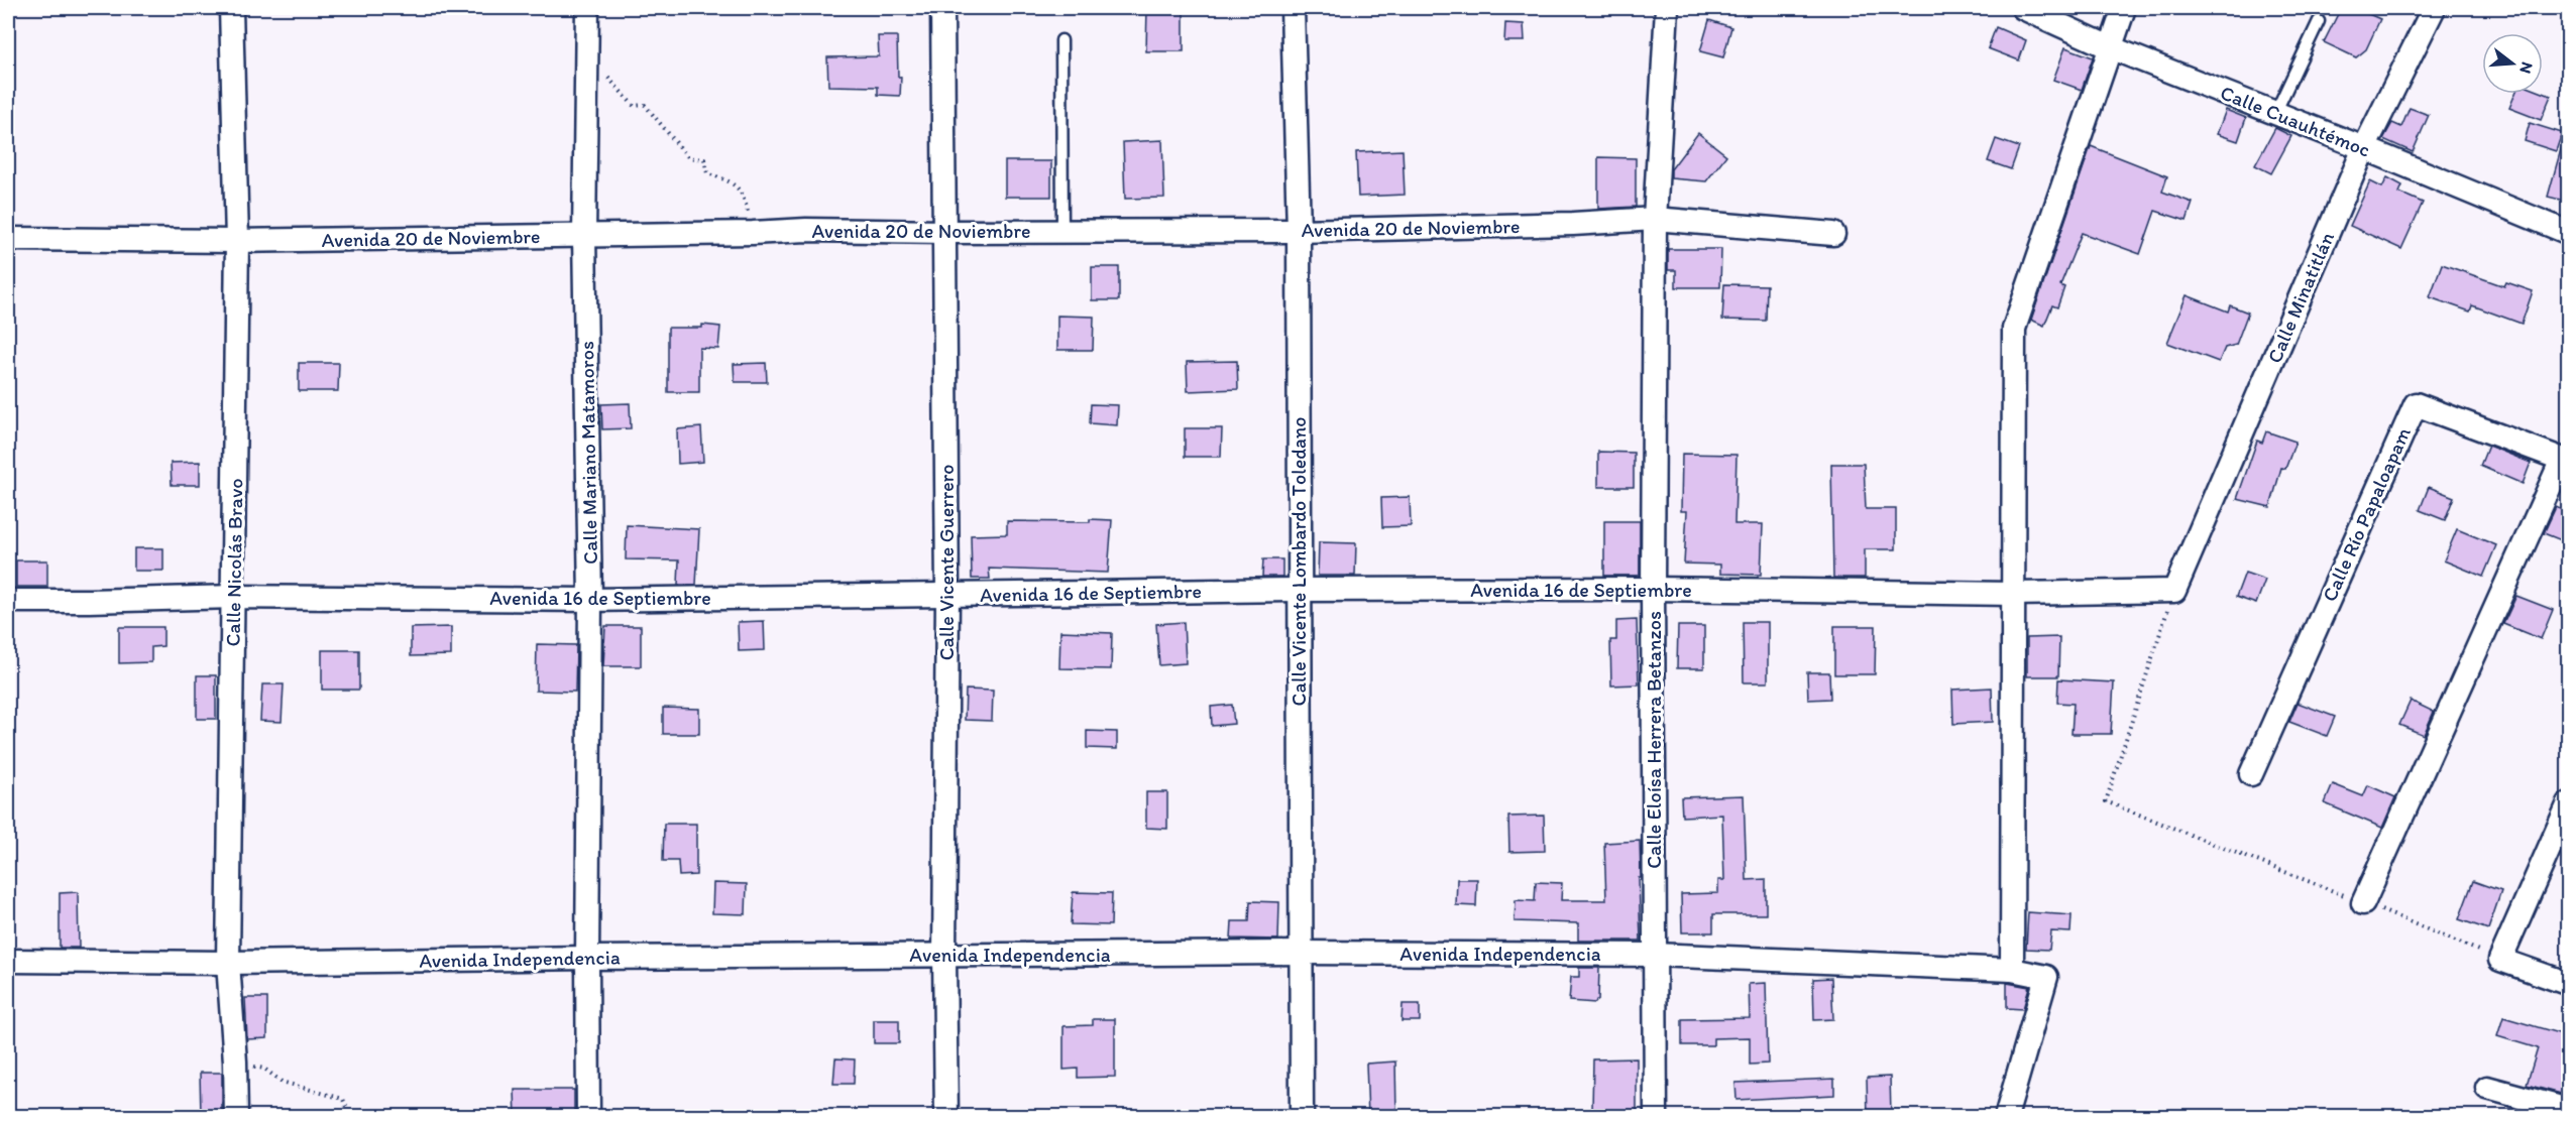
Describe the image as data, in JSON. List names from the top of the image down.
{
  "streets": {
    "street": [
      "Calle Cuauhtémoc",
      "Avenida 20 de Noviembre",
      "Calle Minatitlán",
      "Calle Mariano Matamoros",
      "Calle Río Papaloapam",
      "Calle Vicente Lombardo Toledano",
      "Calle Nicolás Bravo",
      "Calle Vicente Guerrero",
      "Avenida 16 de Septiembre",
      "Calle Eloísa Herrera Betanzos",
      "Avenida Independencia"
    ]
  },
  "crossings": [
    ["Calle Cuauhtémoc", "Calle Minatitlán"],
    ["Avenida 20 de Noviembre", "Calle Mariano Matamoros"],
    ["Avenida 20 de Noviembre", "Calle Vicente Lombardo Toledano"],
    ["Avenida 20 de Noviembre", "Calle Nicolás Bravo"],
    ["Avenida 20 de Noviembre", "Calle Vicente Guerrero"],
    ["Avenida 20 de Noviembre", "Calle Eloísa Herrera Betanzos"],
    ["Calle Minatitlán", "Avenida 16 de Septiembre"],
    ["Calle Mariano Matamoros", "Avenida 16 de Septiembre"],
    ["Calle Mariano Matamoros", "Avenida Independencia"],
    ["Calle Vicente Lombardo Toledano", "Avenida 16 de Septiembre"],
    ["Calle Vicente Lombardo Toledano", "Avenida Independencia"],
    ["Calle Nicolás Bravo", "Avenida 16 de Septiembre"],
    ["Calle Nicolás Bravo", "Avenida Independencia"],
    ["Calle Vicente Guerrero", "Avenida 16 de Septiembre"],
    ["Calle Vicente Guerrero", "Avenida Independencia"],
    ["Avenida 16 de Septiembre", "Calle Eloísa Herrera Betanzos"],
    ["Calle Eloísa Herrera Betanzos", "Avenida Independencia"]
  ],
  "north": "right"
}
